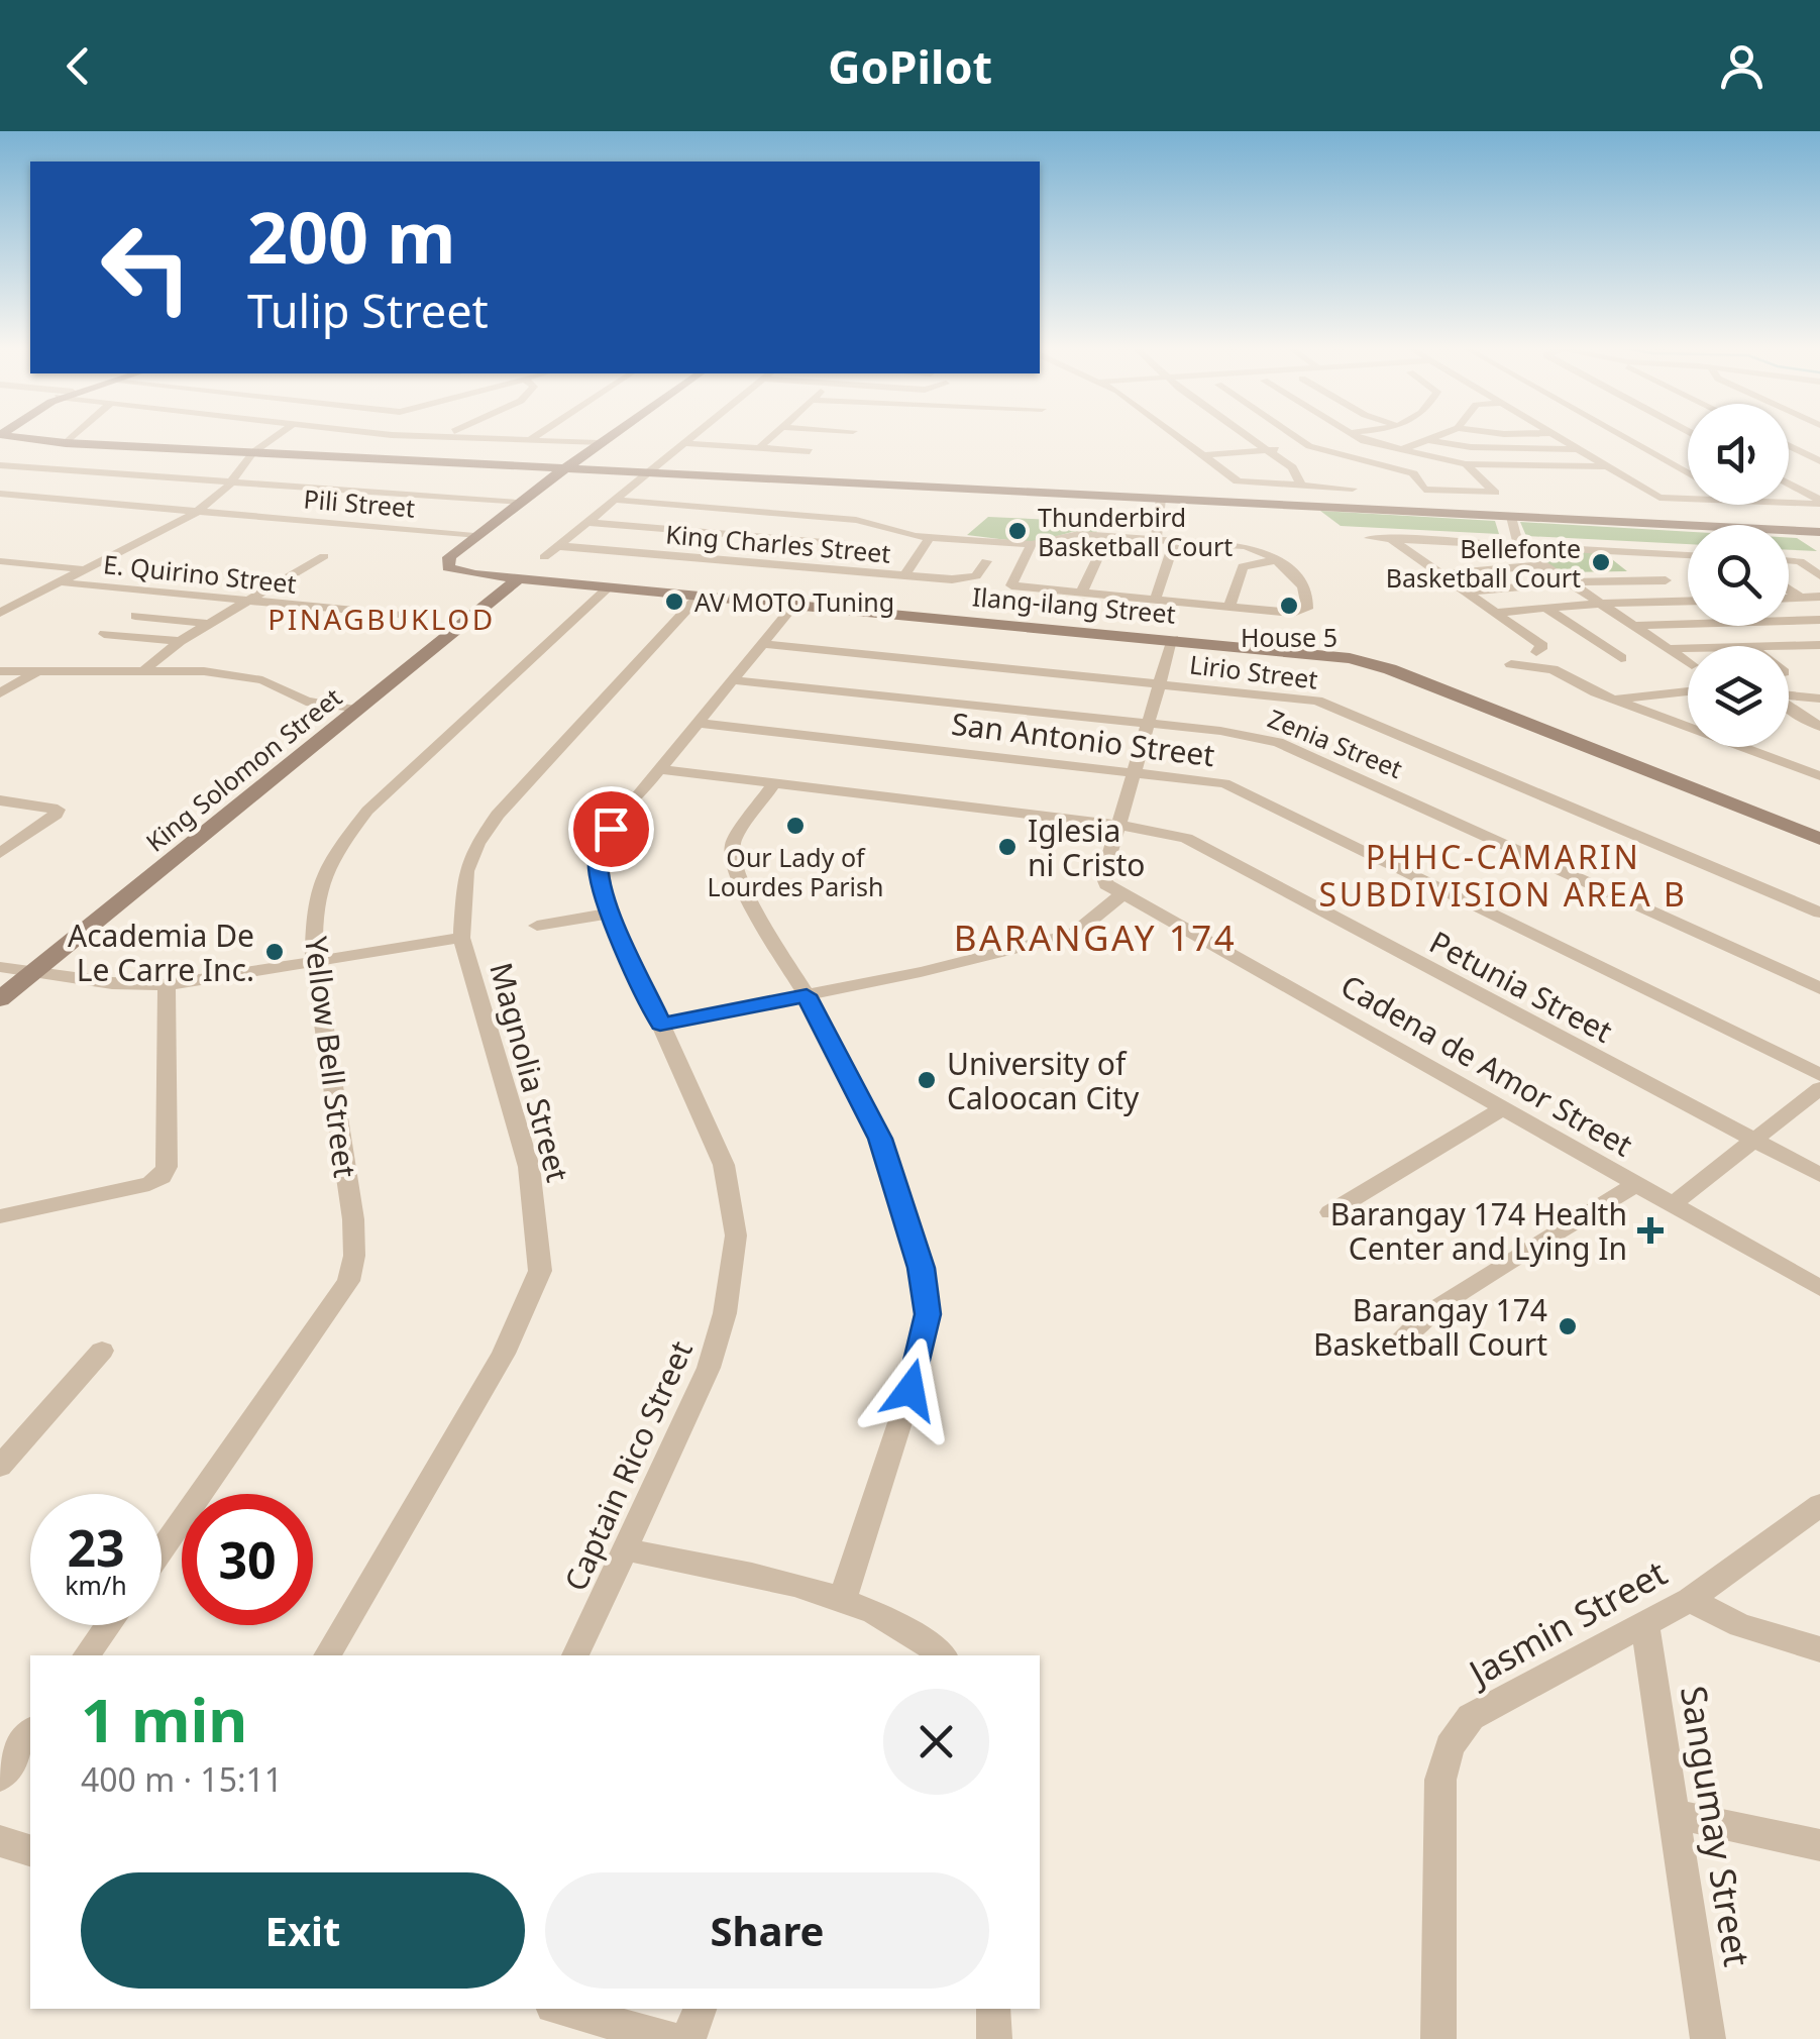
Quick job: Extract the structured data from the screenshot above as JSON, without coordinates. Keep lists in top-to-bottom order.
{
  "streets": {
    "main road": ["Ilang-ilang Street", "King Solomon Street"],
    "street": [
      "Pili Street",
      "King Charles Street",
      "E. Quirino Street",
      "Lirio Street",
      "San Antonio Street",
      "Zenia Street",
      "Petunia Street",
      "Yellow Bell Street",
      "Cadena de Amor Street",
      "Magnolia Street",
      "Captain Rico Street",
      "Jasmin Street",
      "Sangumay Street"
    ]
  },
  "crossings": [
    ["Pili Street", "Ilang-ilang Street"],
    ["Ilang-ilang Street", "King Solomon Street"],
    ["Ilang-ilang Street", "Yellow Bell Street"],
    ["Ilang-ilang Street", "Magnolia Street"],
    ["Ilang-ilang Street", "Captain Rico Street"],
    ["Lirio Street", "Captain Rico Street"],
    ["San Antonio Street", "Captain Rico Street"],
    ["Zenia Street", "Captain Rico Street"],
    ["Petunia Street", "Captain Rico Street"],
    ["Jasmin Street", "Sangumay Street"]
  ],
  "districts": ["PINAGBUKLOD", "PHHC-CAMARIN SUBDIVISION AREA B", "BARANGAY 174"],
  "places": {
    "other": [
      "Thunderbird Basketball Court",
      "Bellefonte Basketball Court",
      "AV MOTO Tuning",
      "House 5",
      "Our Lady of Lourdes Parish",
      "Iglesia ni Cristo",
      "Academia De Le Carre Inc.",
      "University of Caloocan City",
      "Barangay 174 Basketball Court"
    ],
    "health": ["Barangay 174 Health Center and Lying In"]
  },
  "page": {
    "header": "GoPilot",
    "turn": ["200 m", "Tulip Street"],
    "speed": "23 km/h",
    "limit": "30",
    "heading": ["1 min", "400 m · 15:11"],
    "buttons": ["Exit", "Share"]
  }
}
